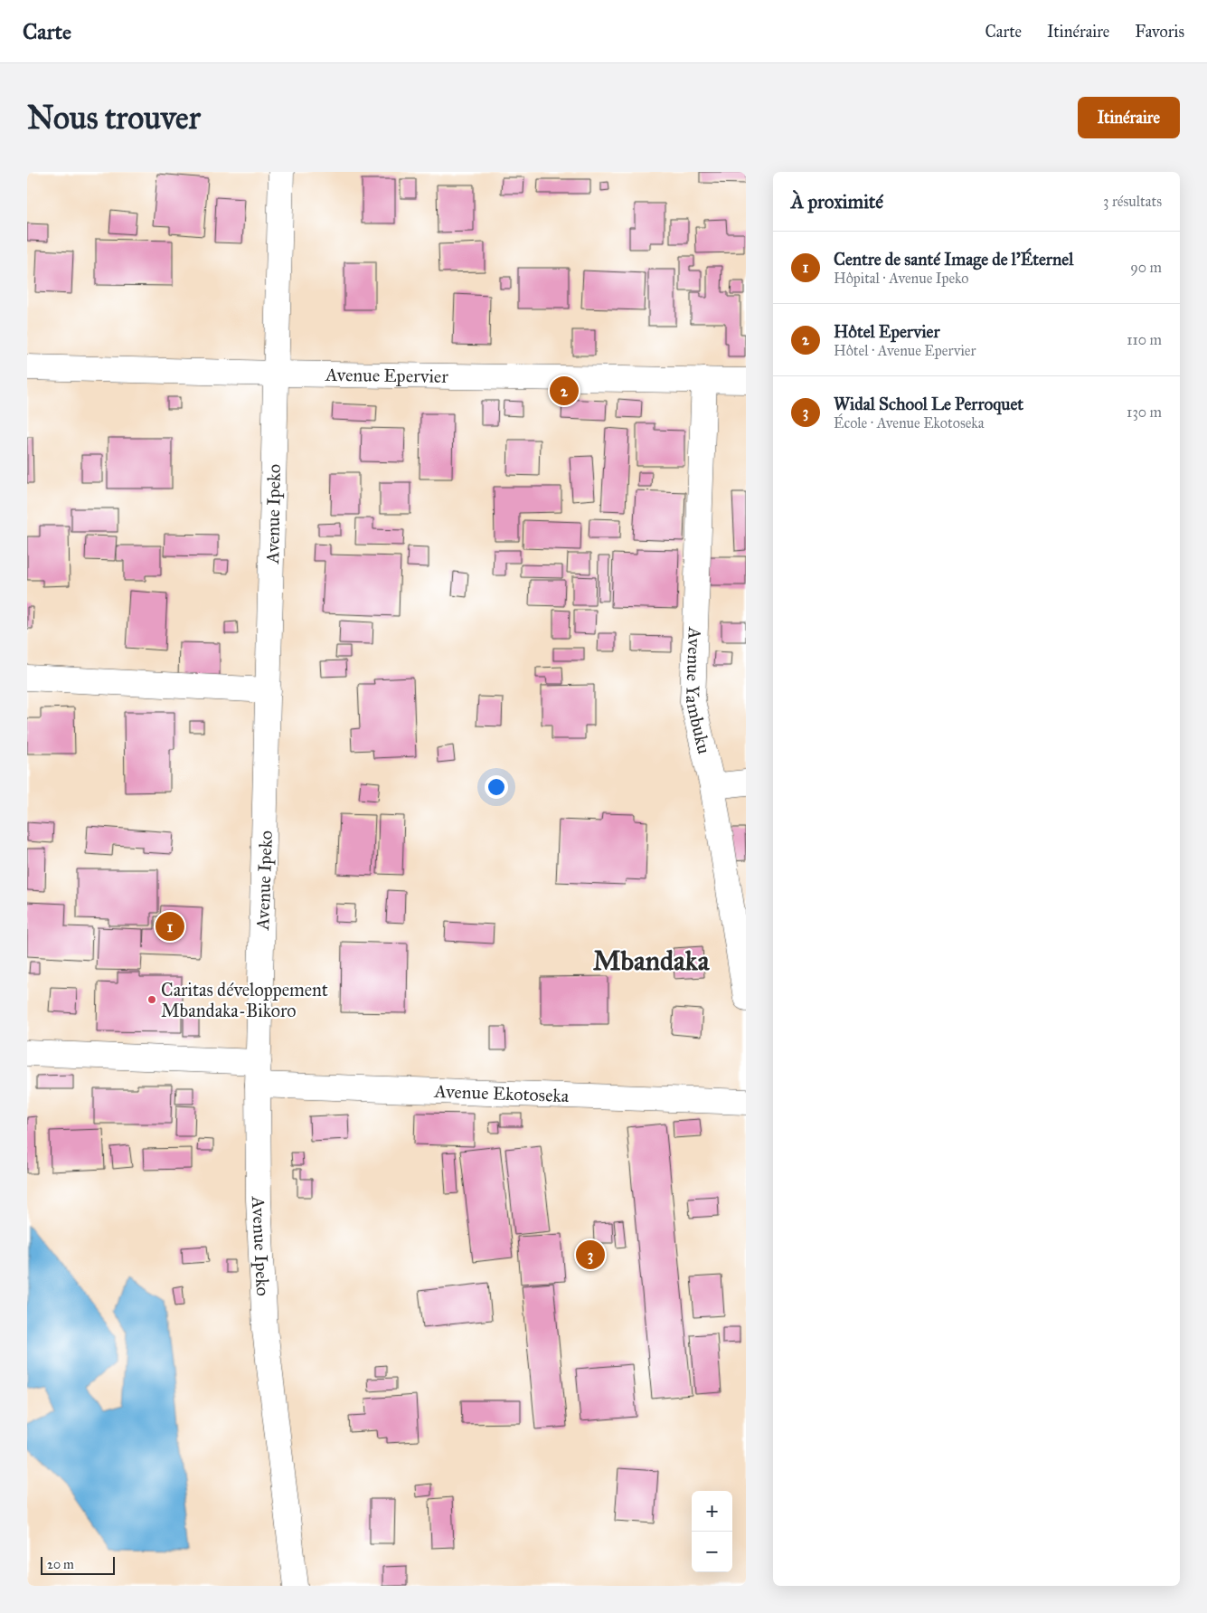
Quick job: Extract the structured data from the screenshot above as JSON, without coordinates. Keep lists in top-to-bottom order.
{
  "streets": {
    "street": [
      "Avenue Epervier",
      "Avenue Ipeko",
      "Avenue Yambuku",
      "Avenue Ekotoseka"
    ]
  },
  "crossings": [
    ["Avenue Epervier", "Avenue Ipeko"],
    ["Avenue Epervier", "Avenue Yambuku"],
    ["Avenue Ipeko", "Avenue Ekotoseka"]
  ],
  "districts": ["Mbandaka"],
  "places": ["Caritas développement Mbandaka-Bikoro"],
  "scale_bar": "20 m",
  "page": {
    "header": "Carte",
    "nav": ["Carte", "Itinéraire", "Favoris"],
    "buttons": "Itinéraire",
    "title": "Nous trouver",
    "heading": ["À proximité", "3 résultats"],
    "list": [
      {
        "mark": "1",
        "name": "Centre de santé Image de l'Éternel",
        "note": "Hôpital · Avenue Ipeko",
        "value": "90 m"
      },
      {
        "mark": "2",
        "name": "Hôtel Epervier",
        "note": "Hôtel · Avenue Epervier",
        "value": "110 m"
      },
      {
        "mark": "3",
        "name": "Widal School Le Perroquet",
        "note": "École · Avenue Ekotoseka",
        "value": "130 m"
      }
    ],
    "pins": ["2", "1", "3"],
    "map_buttons": ["+", "−"],
    "scale": "20 m"
  }
}
